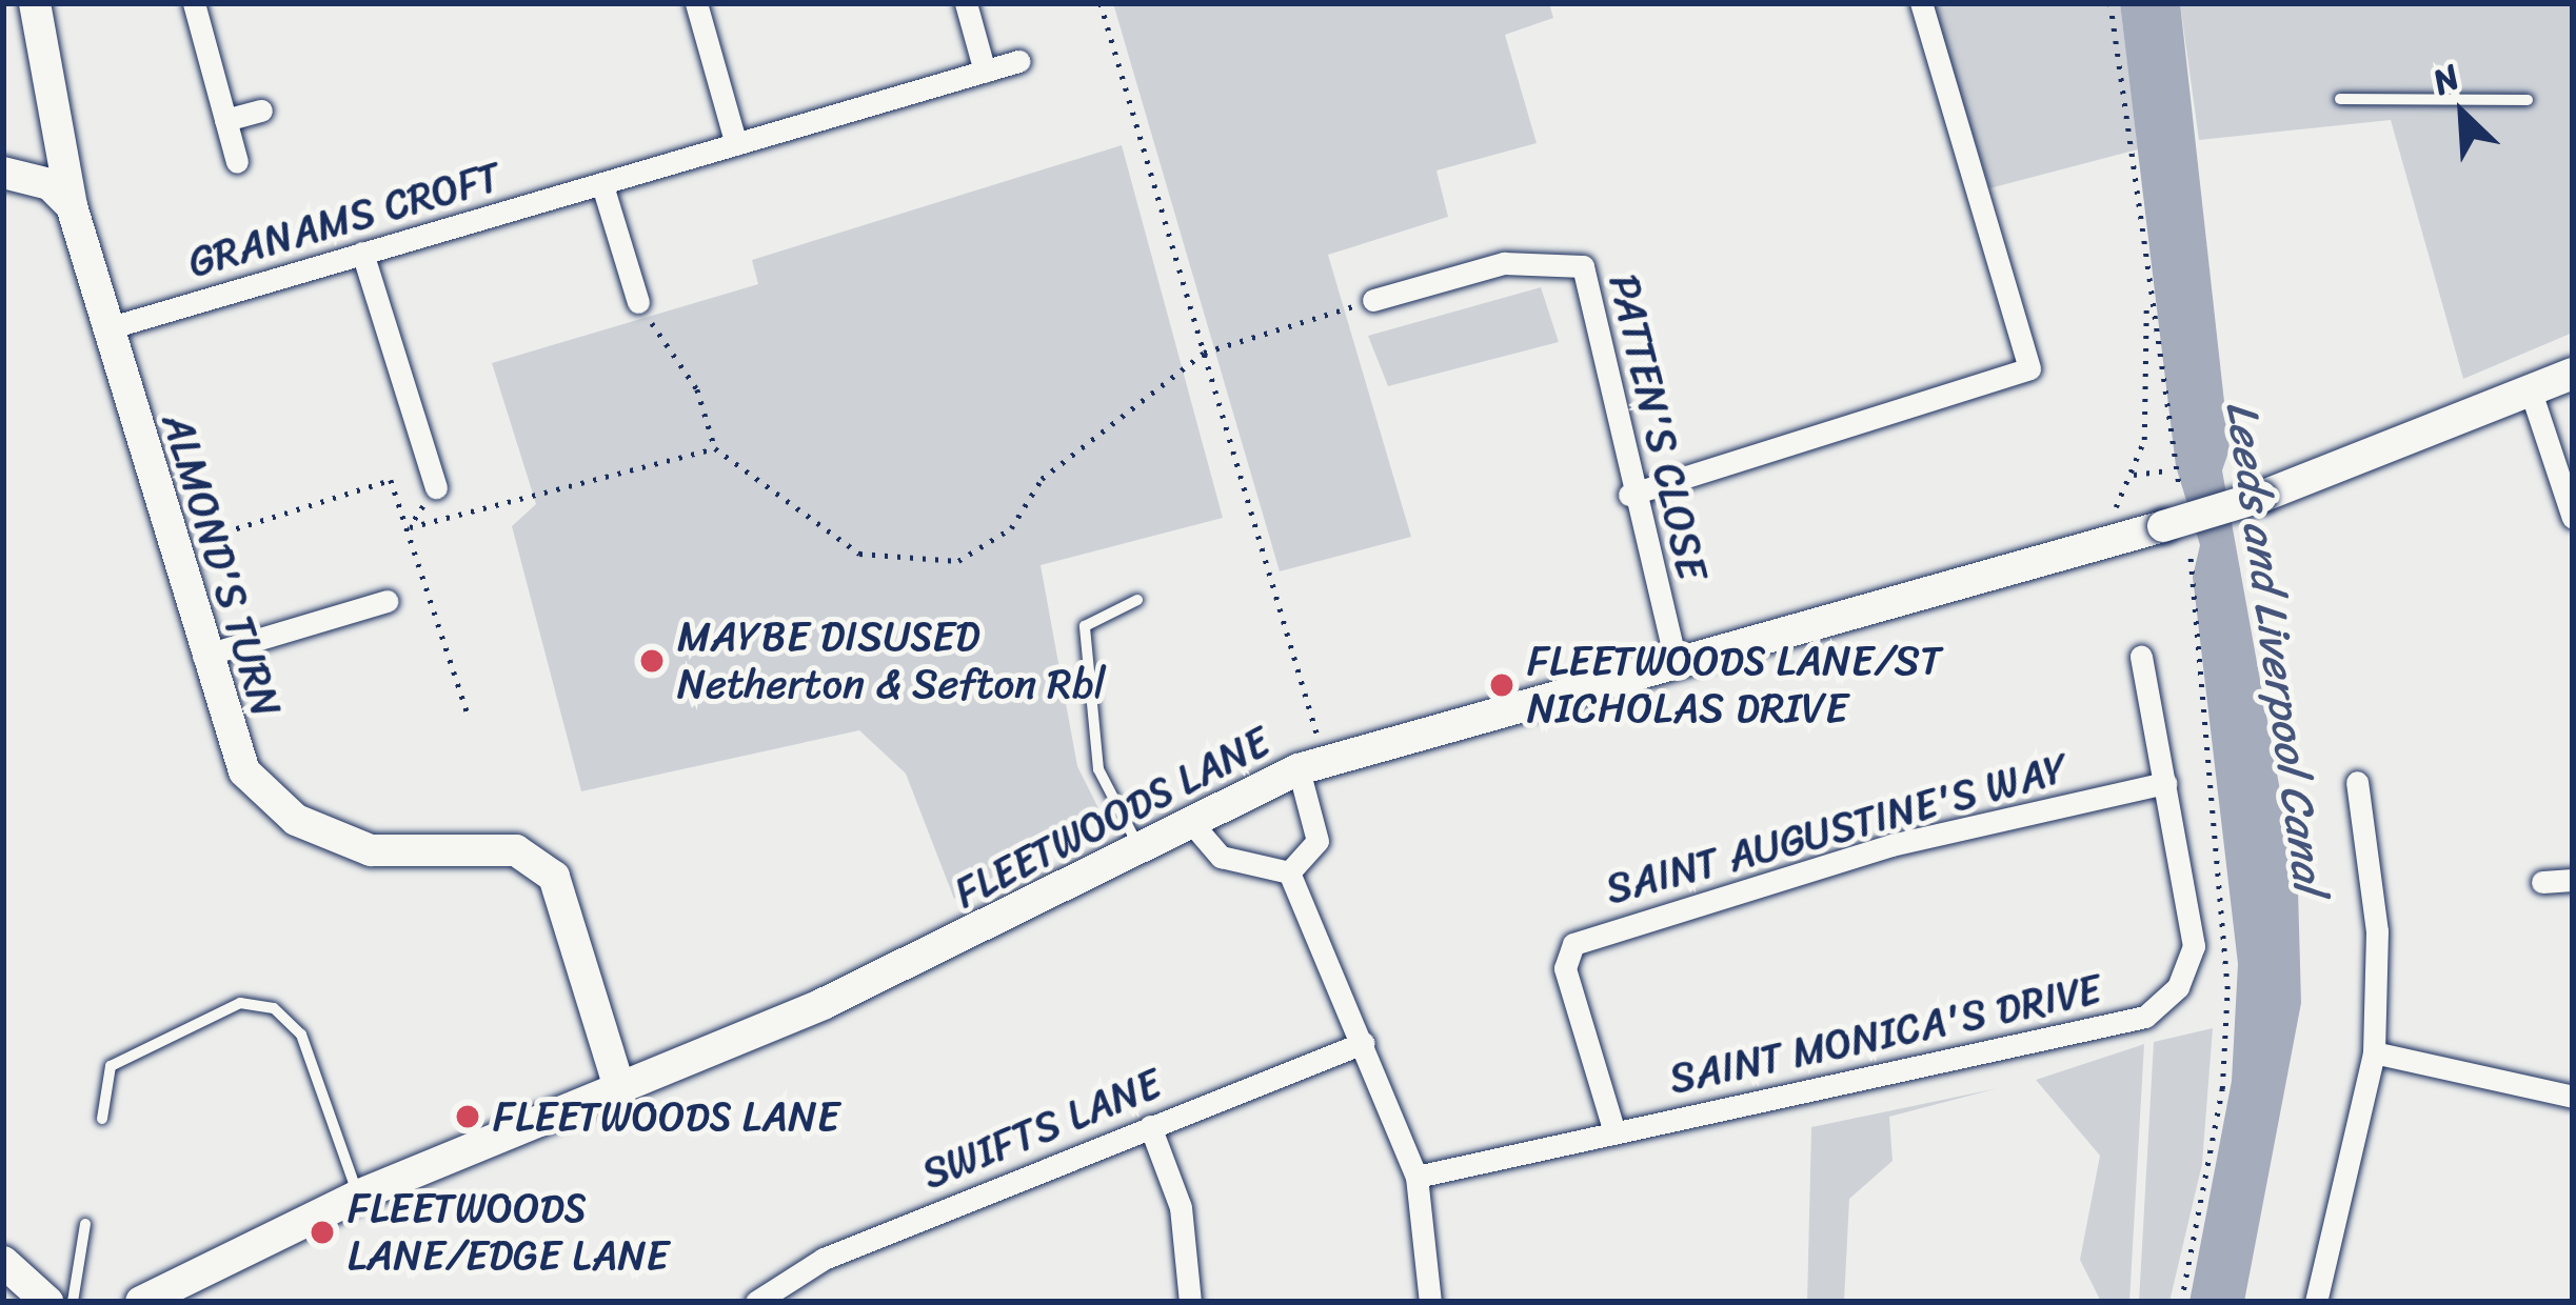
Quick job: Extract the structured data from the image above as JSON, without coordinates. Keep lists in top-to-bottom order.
{
  "streets": {
    "street": [
      "GRANAMS CROFT",
      "PATTEN'S CLOSE",
      "ALMOND'S TURN",
      "FLEETWOODS LANE",
      "SAINT AUGUSTINE'S WAY",
      "SAINT MONICA'S DRIVE",
      "SWIFTS LANE"
    ]
  },
  "crossings": [
    ["GRANAMS CROFT", "ALMOND'S TURN"],
    ["PATTEN'S CLOSE", "FLEETWOODS LANE"],
    ["ALMOND'S TURN", "FLEETWOODS LANE"],
    ["SAINT AUGUSTINE'S WAY", "SAINT MONICA'S DRIVE"]
  ],
  "water": ["Leeds and Liverpool Canal"],
  "places": [
    "MAYBE DISUSED Netherton & Sefton Rbl",
    "FLEETWOODS LANE/ST NICHOLAS DRIVE",
    "FLEETWOODS LANE",
    "FLEETWOODS LANE/EDGE LANE"
  ],
  "north": "top left"
}
